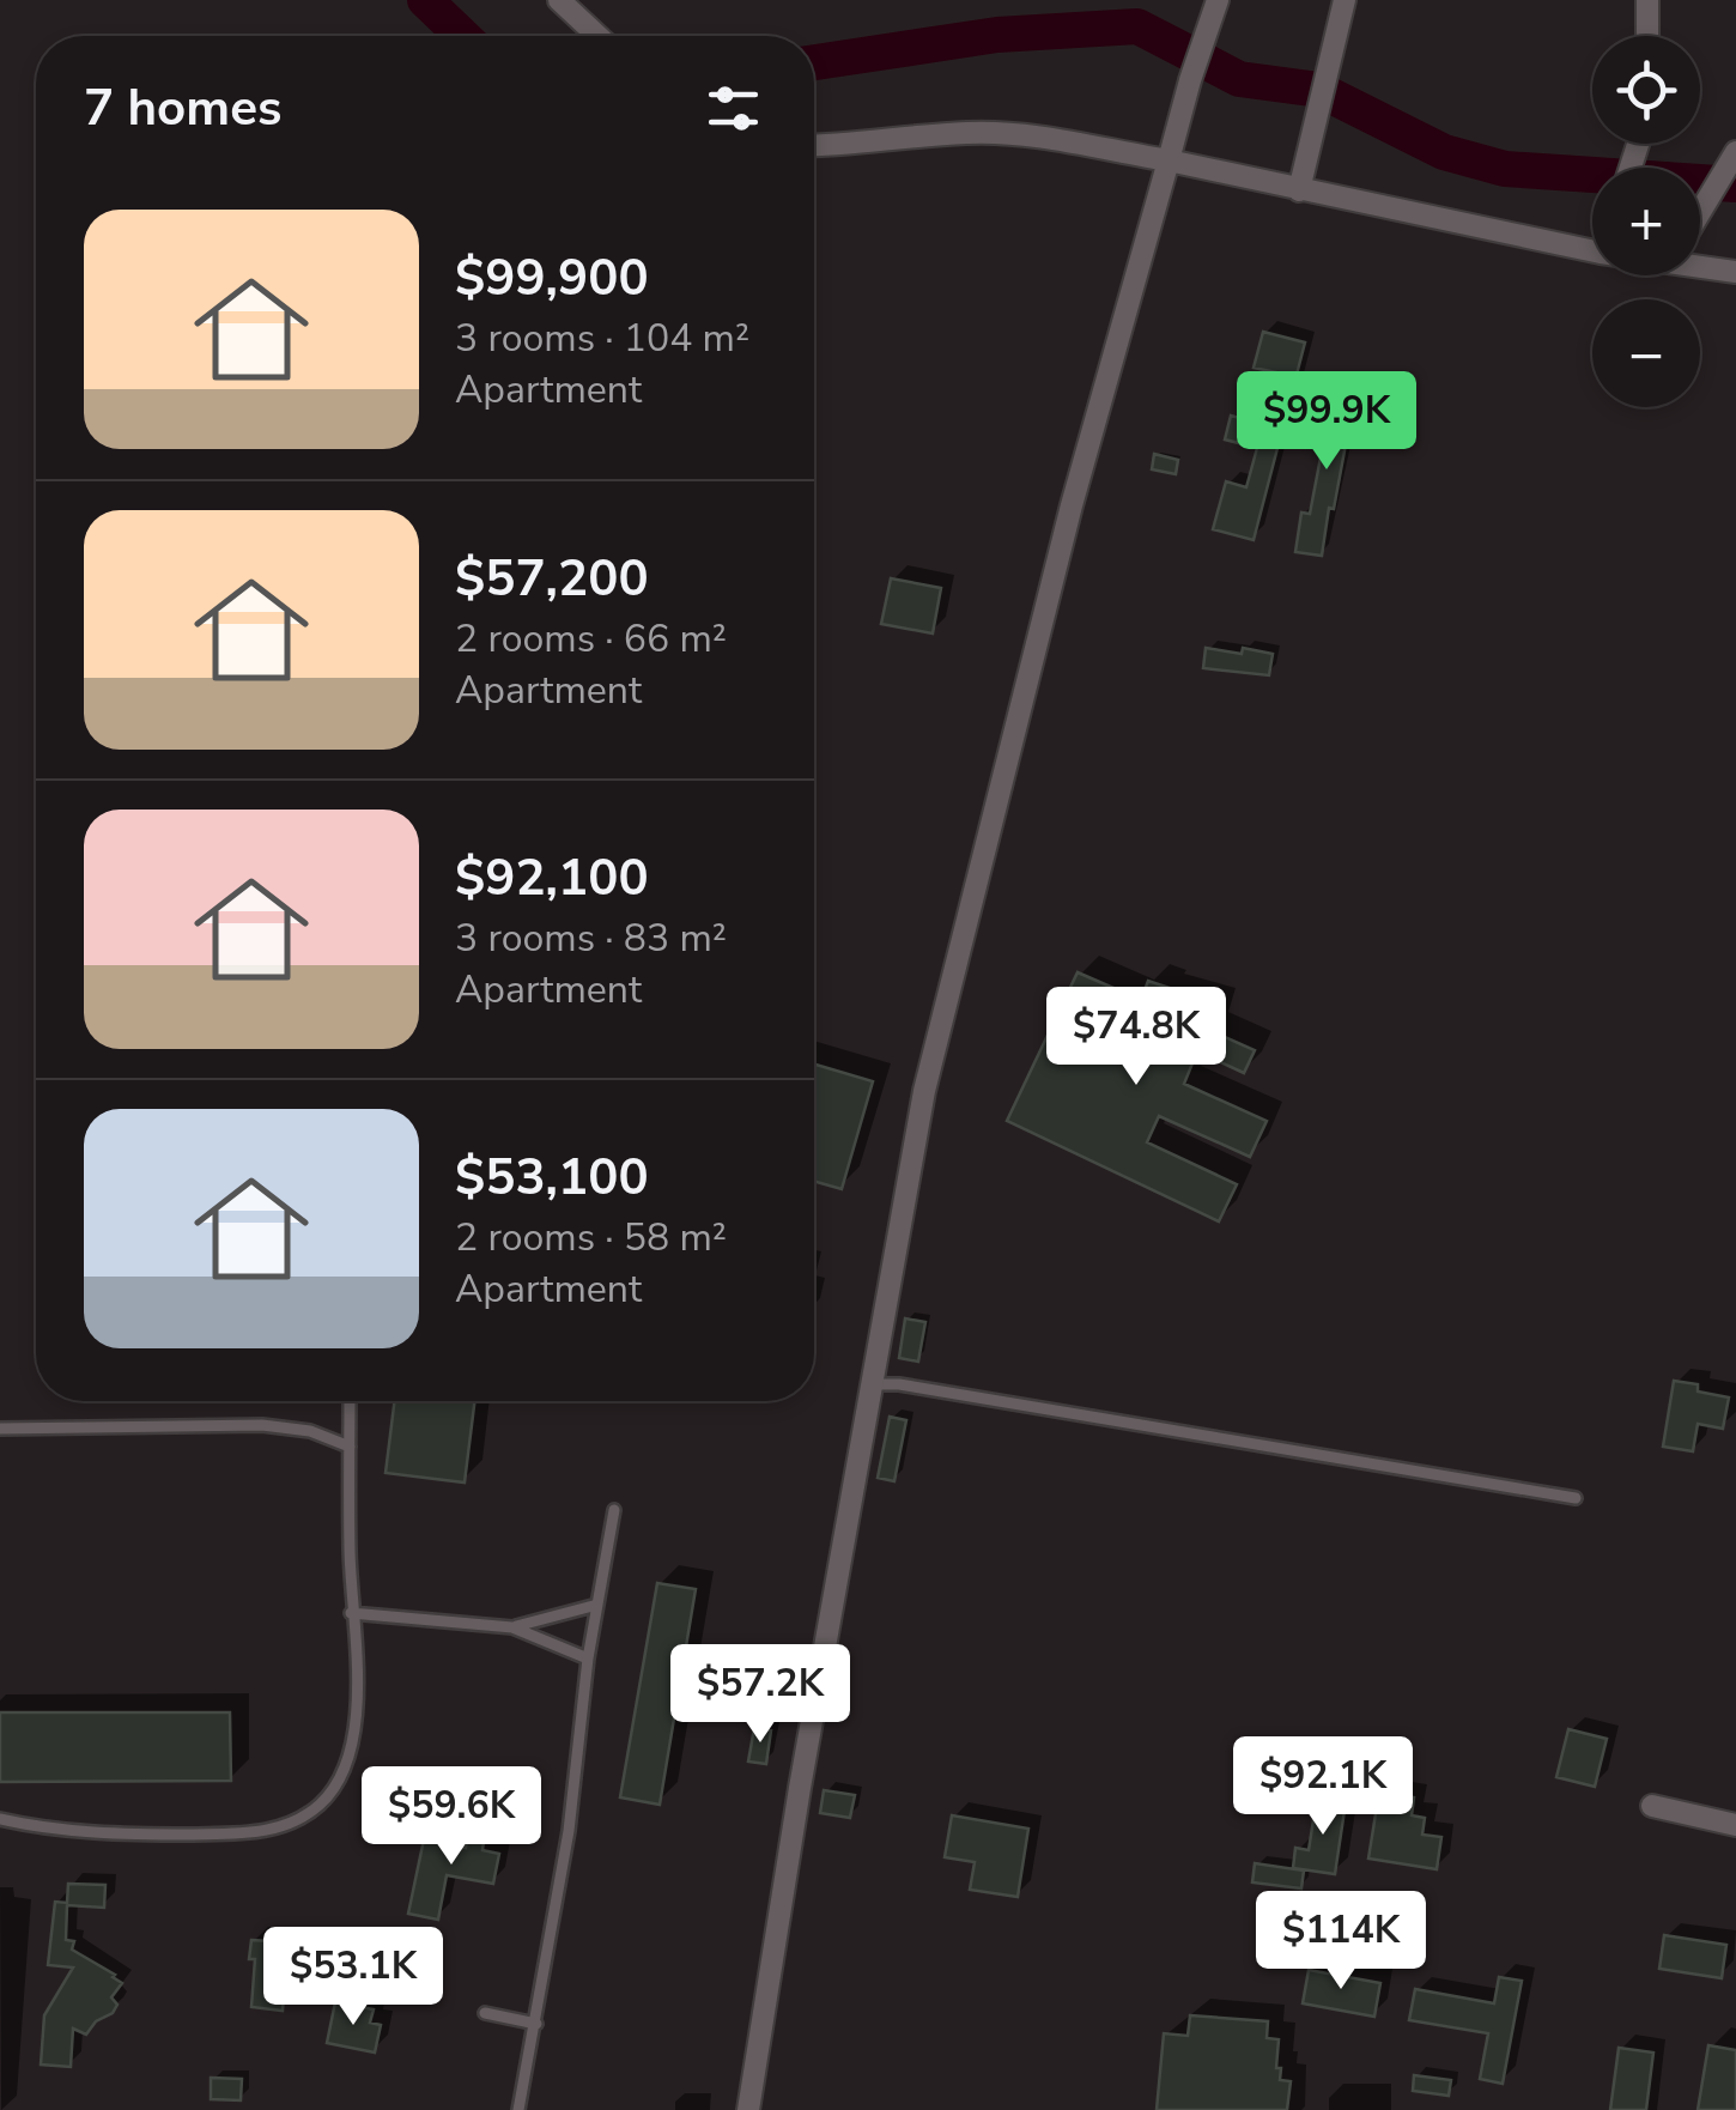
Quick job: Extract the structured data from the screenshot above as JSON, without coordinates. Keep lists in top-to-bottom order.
{
  "page": {
    "map_buttons": ["+", "−"],
    "heading": "7 homes",
    "list": [
      {
        "name": "$99,900",
        "note": "3 rooms · 104 m² · Apartment"
      },
      {
        "name": "$57,200",
        "note": "2 rooms · 66 m² · Apartment"
      },
      {
        "name": "$92,100",
        "note": "3 rooms · 83 m² · Apartment"
      },
      {
        "name": "$53,100",
        "note": "2 rooms · 58 m² · Apartment"
      }
    ],
    "price": [
      "$99.9K",
      "$74.8K",
      "$57.2K",
      "$92.1K",
      "$59.6K",
      "$114K",
      "$53.1K"
    ]
  }
}
